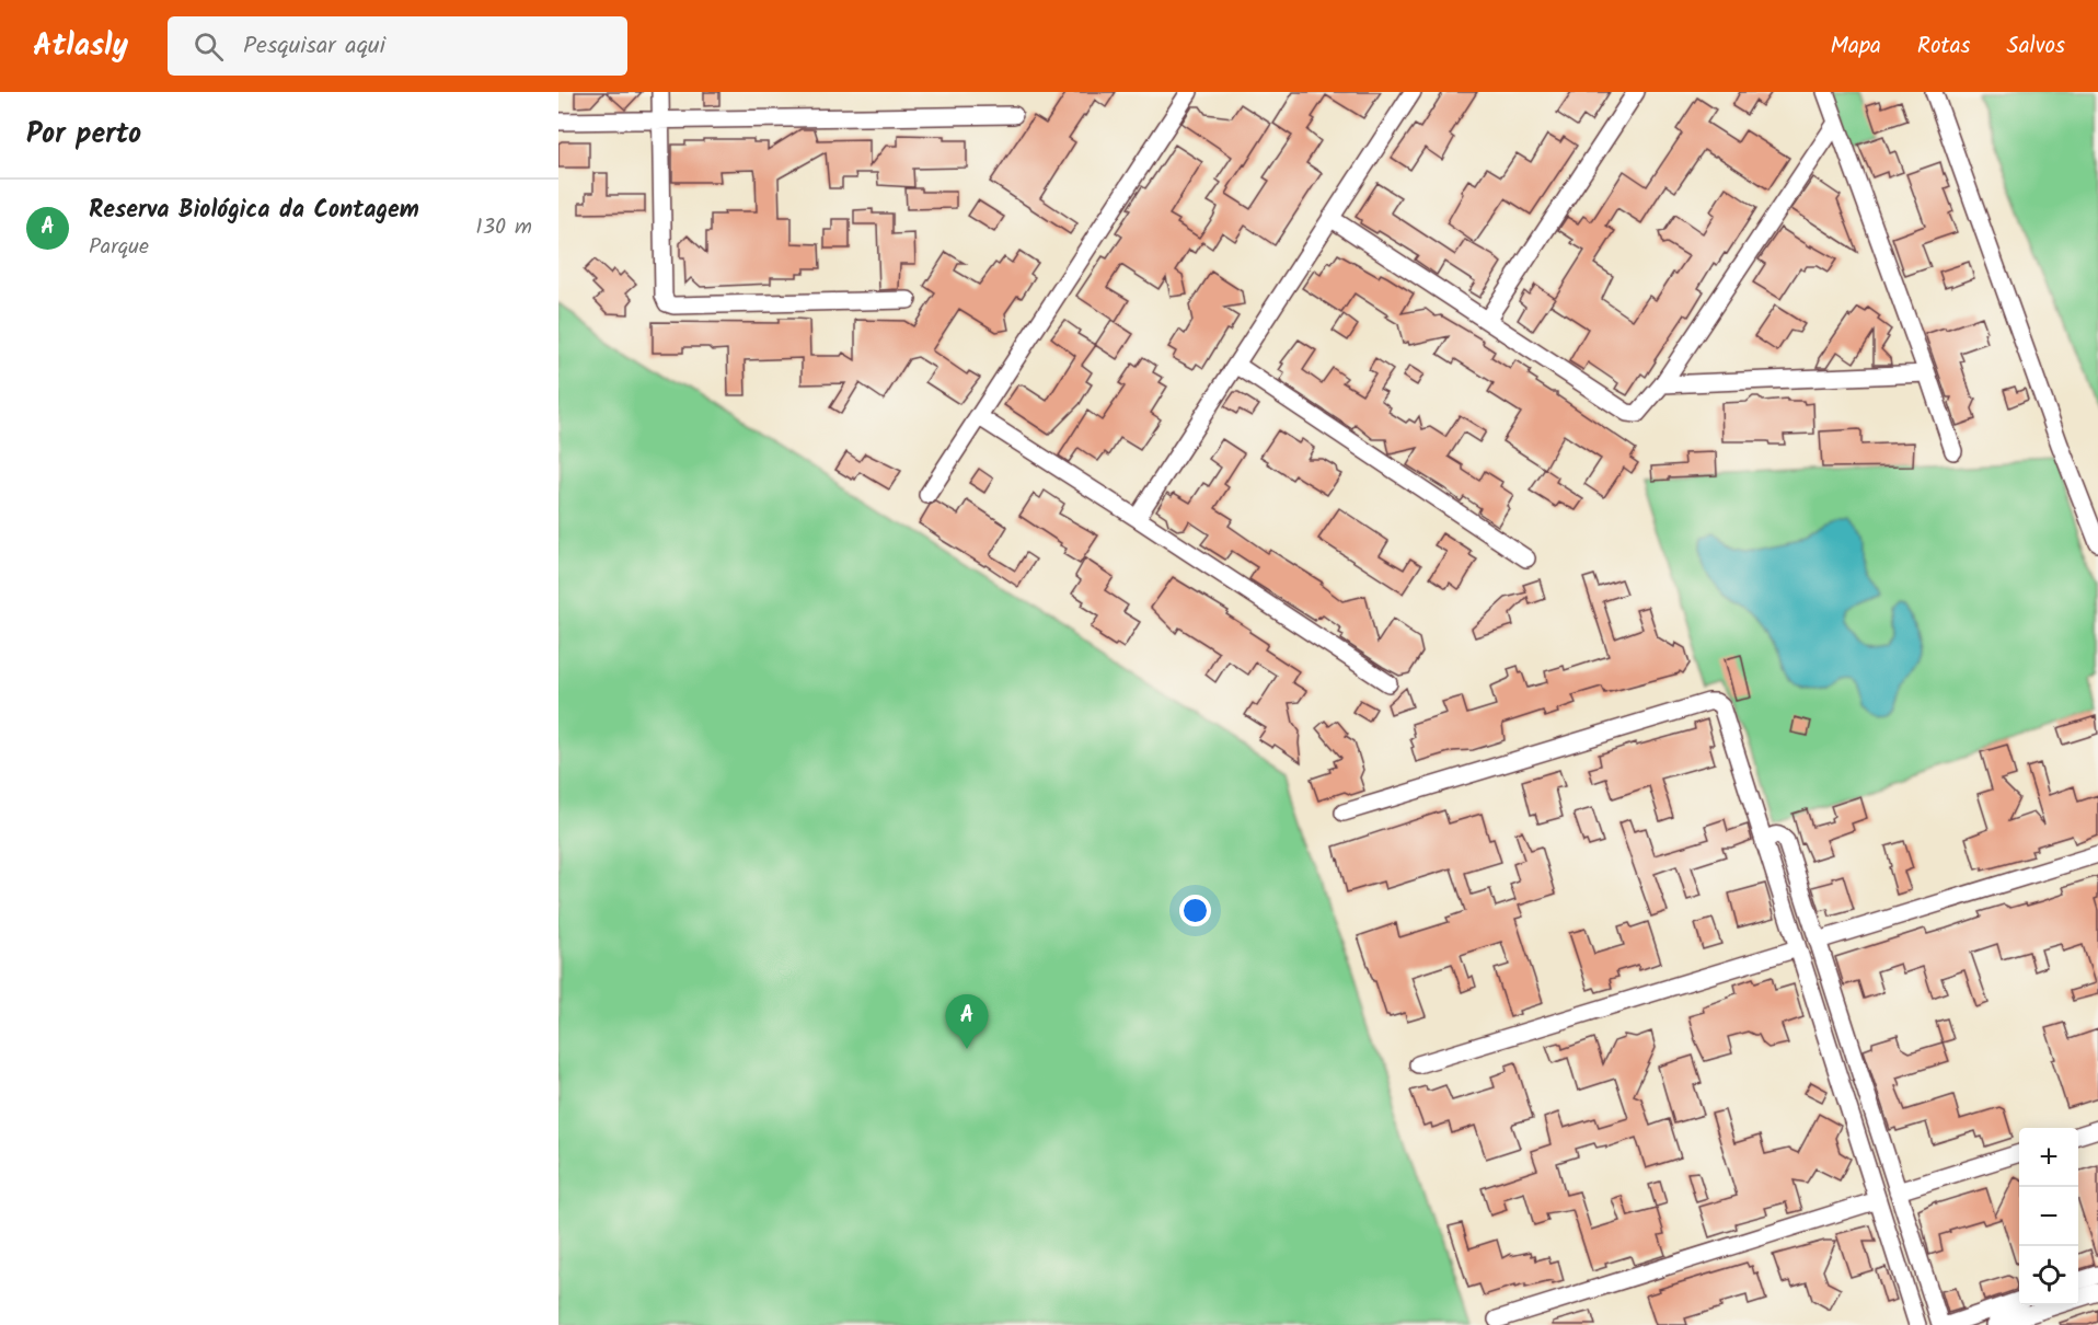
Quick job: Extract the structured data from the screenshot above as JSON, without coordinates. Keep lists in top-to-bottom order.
{
  "page": {
    "header": "Atlasly",
    "search": "Pesquisar aqui",
    "nav": ["Mapa", "Rotas", "Salvos"],
    "heading": "Por perto",
    "list": [
      {
        "mark": "A",
        "name": "Reserva Biológica da Contagem",
        "note": "Parque",
        "value": "130 m"
      }
    ],
    "pins": "A",
    "map_buttons": ["+", "−"]
  }
}
